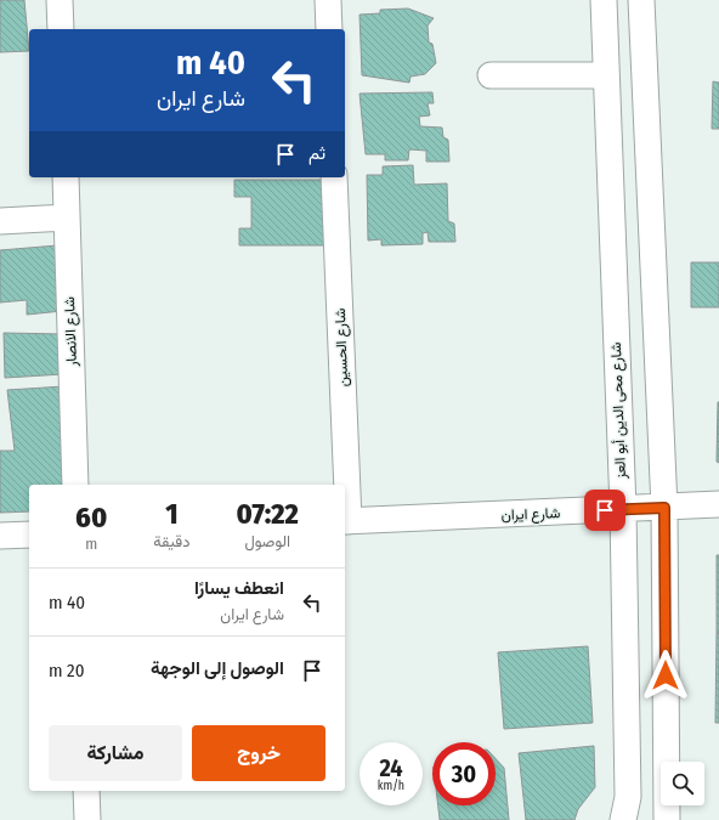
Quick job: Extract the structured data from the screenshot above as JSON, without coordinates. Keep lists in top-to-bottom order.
{
  "streets": {
    "street": [
      "شارع الانصار",
      "شارع الحسين",
      "شارع محى الدين أبو العز",
      "شارع ايران"
    ]
  },
  "crossings": [
    ["شارع محى الدين أبو العز", "شارع ايران"]
  ],
  "page": {
    "turn": ["40 m", "شارع ايران"],
    "then": "ثم",
    "eta": [
      "07:22",
      "الوصول",
      "1",
      "دقيقة",
      "60",
      "m"
    ],
    "list": [
      {
        "name": "انعطف يسارًا",
        "note": "شارع ايران",
        "value": "40 m"
      },
      {
        "name": "الوصول إلى الوجهة",
        "value": "20 m"
      }
    ],
    "buttons": ["خروج", "مشاركة"],
    "speed": "24 km/h",
    "limit": "30"
  }
}
